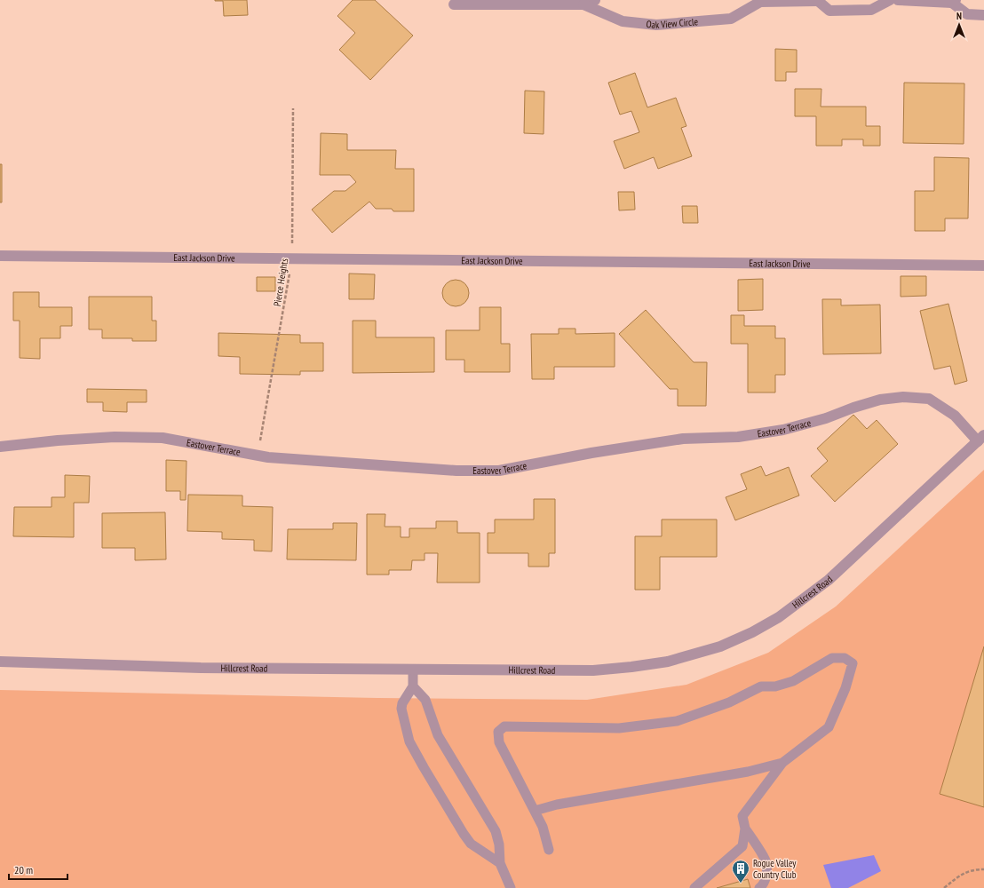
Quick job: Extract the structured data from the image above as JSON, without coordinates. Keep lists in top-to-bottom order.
{
  "streets": {
    "street": [
      "Oak View Circle",
      "East Jackson Drive",
      "Eastover Terrace",
      "Hillcrest Road"
    ],
    "path": ["Pierce Heights"]
  },
  "crossings": [
    ["East Jackson Drive", "Pierce Heights"],
    ["Pierce Heights", "Eastover Terrace"],
    ["Eastover Terrace", "Hillcrest Road"]
  ],
  "places": {
    "building": ["Rogue Valley Country Club"]
  },
  "scale_bar": "20 m",
  "north": "top"
}
